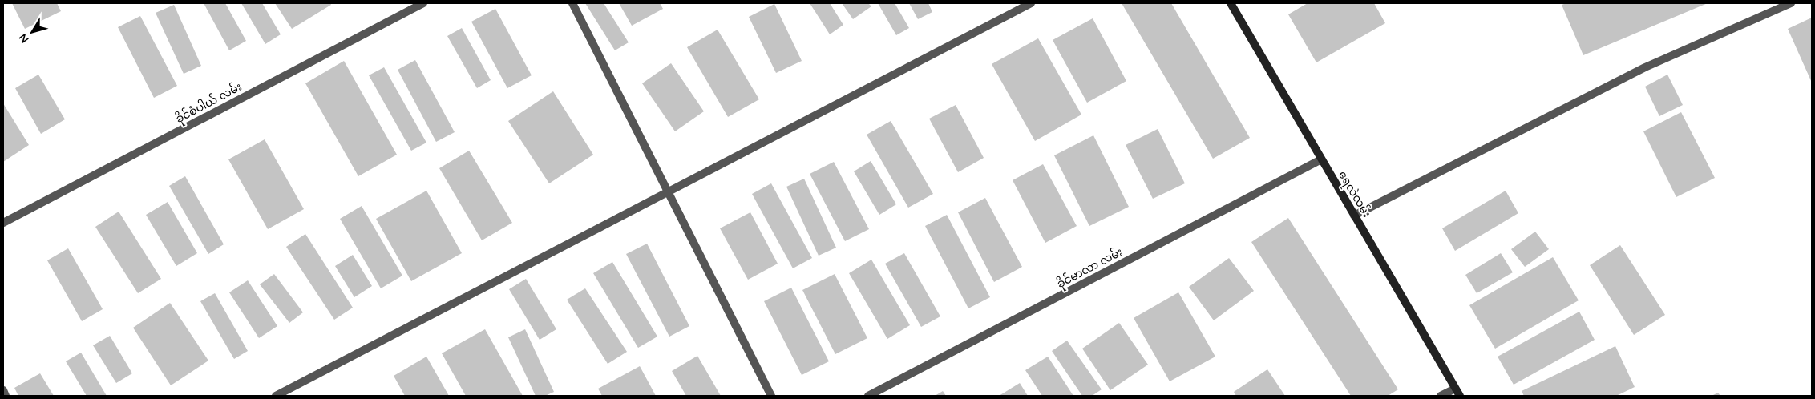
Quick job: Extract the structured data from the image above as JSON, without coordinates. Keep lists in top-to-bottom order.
{
  "streets": {
    "main road": ["ရေလဲလမ်း"],
    "street": ["ခိုင်စံပါယ် လမ်း", "ခိုင်မာလာ လမ်း"]
  },
  "crossings": [
    ["ရေလဲလမ်း", "ခိုင်မာလာ လမ်း"]
  ],
  "north": "bottom left"
}
